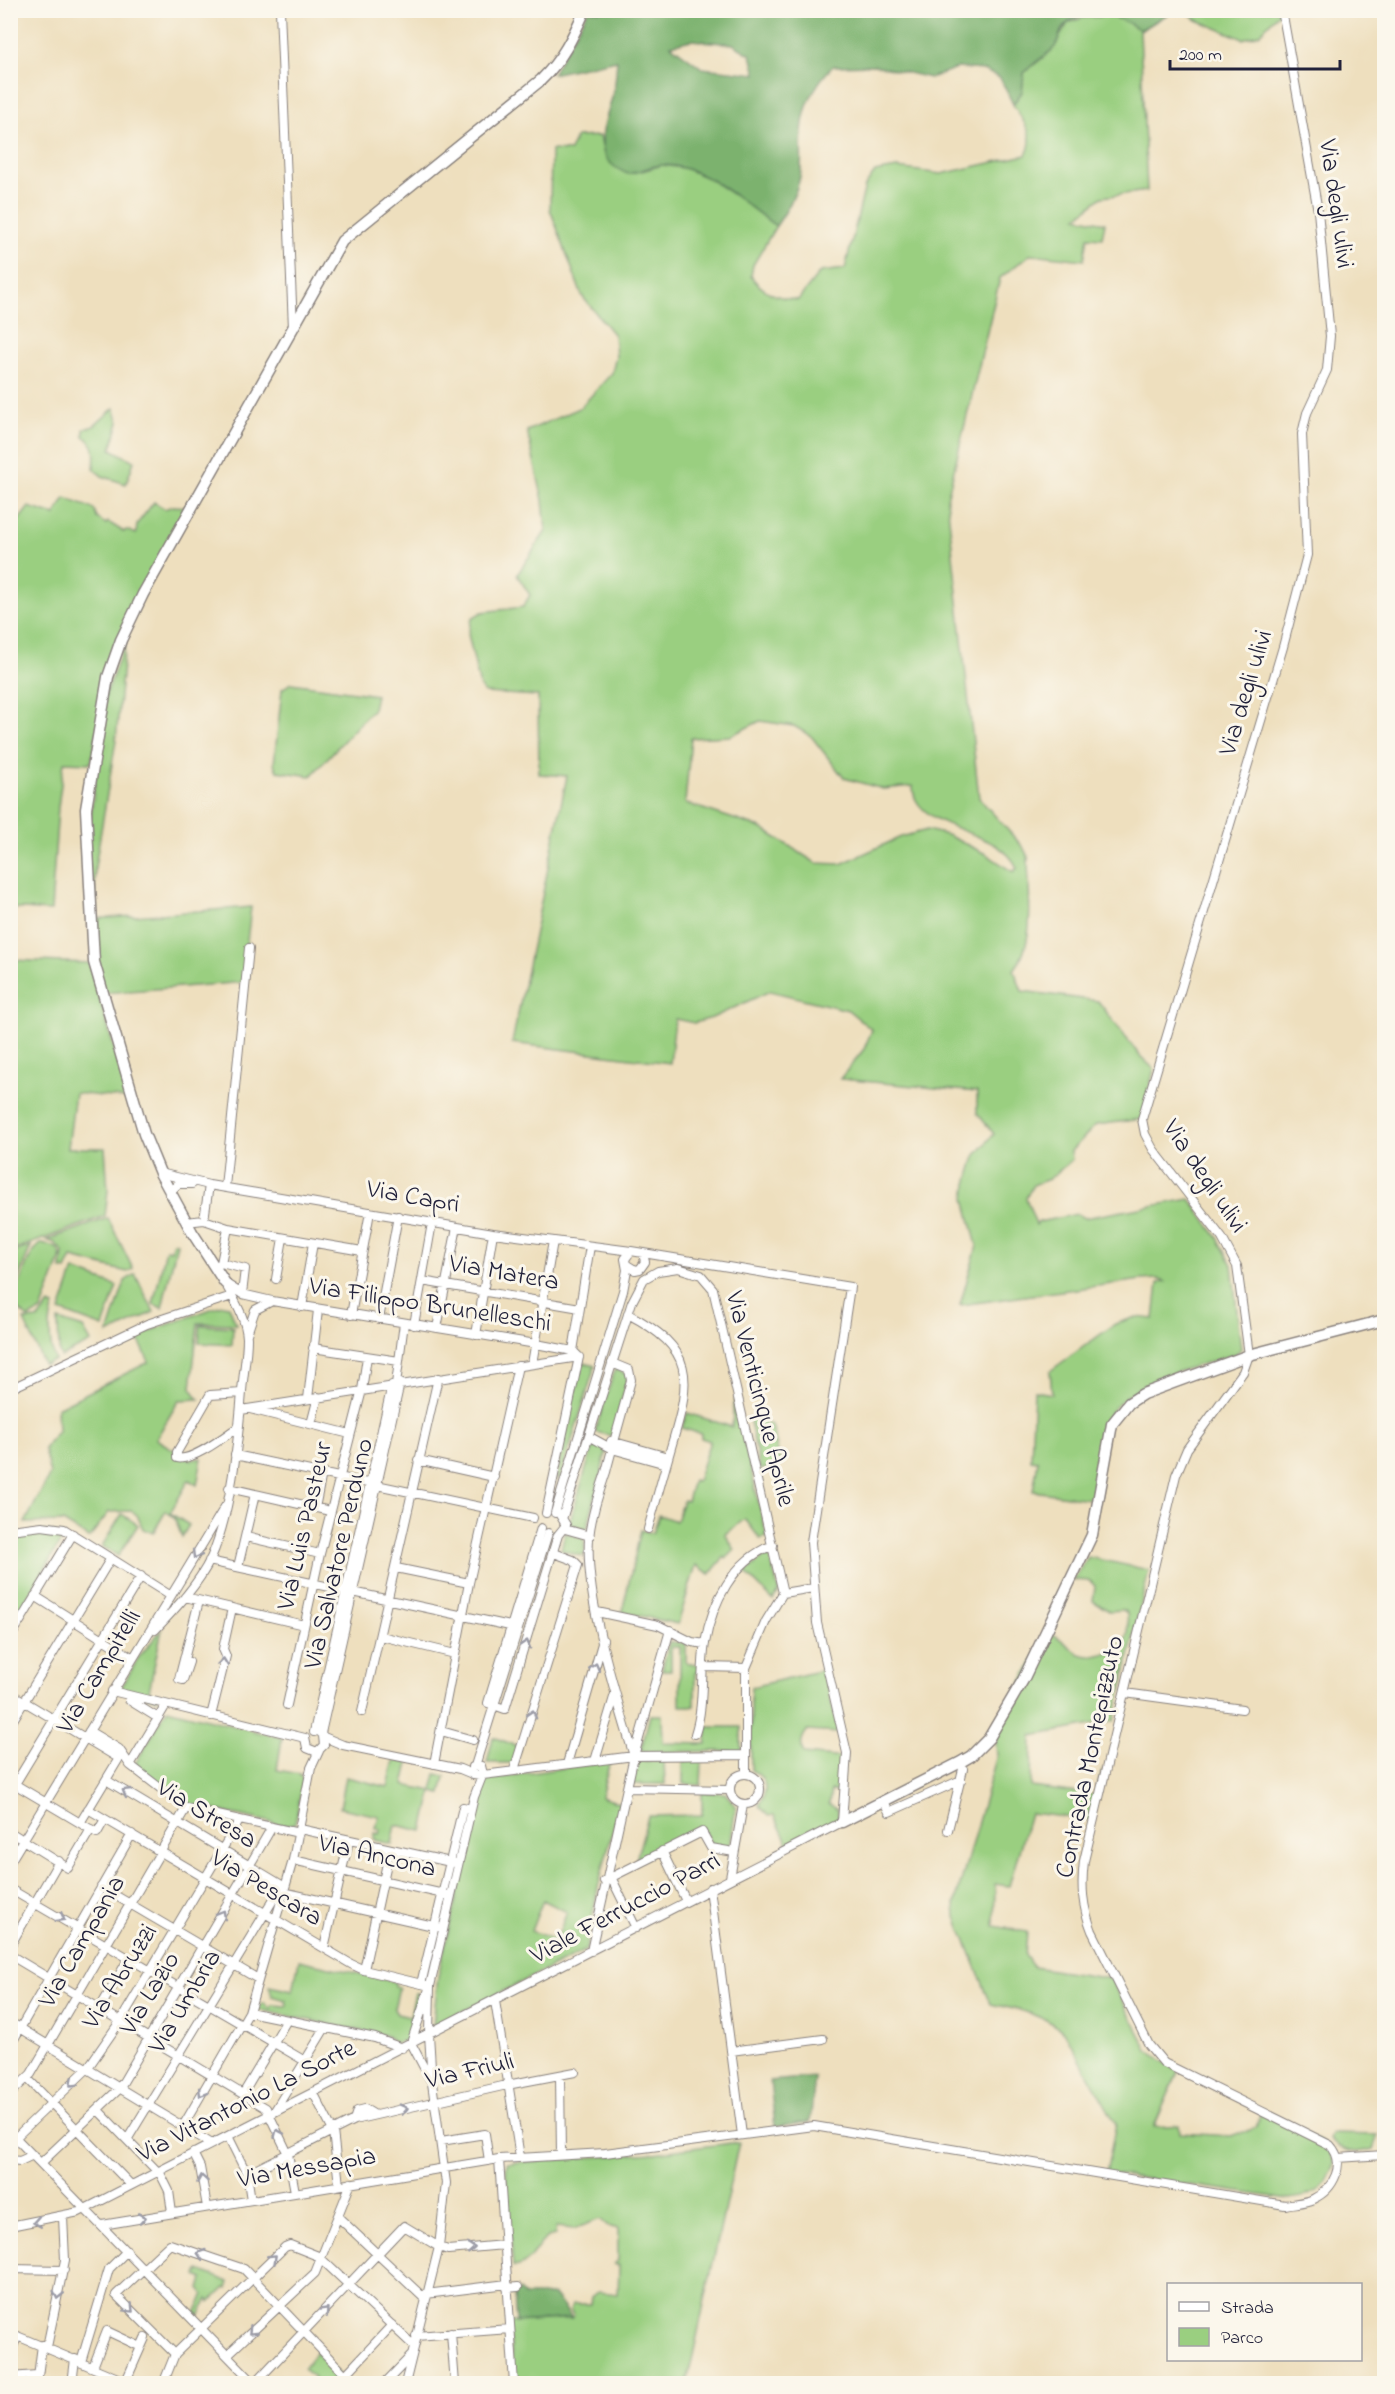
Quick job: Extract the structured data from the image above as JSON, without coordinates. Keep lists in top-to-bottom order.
{
  "streets": {
    "street": [
      "Via degli ulivi",
      "Via Capri",
      "Via Matera",
      "Via Filippo Brunelleschi",
      "Via Venticinque Aprile",
      "Via Luis Pasteur",
      "Via Salvatore Perduno",
      "Via Campitelli",
      "Contrada Montepizzuto",
      "Via Stresa",
      "Via Ancona",
      "Via Pescara",
      "Viale Ferruccio Parri",
      "Via Campania",
      "Via Abruzzi",
      "Via Lazio",
      "Via Umbria",
      "Via Friuli",
      "Via Vitantonio La Sorte",
      "Via Messapia"
    ]
  },
  "crossings": [
    ["Via degli ulivi", "Contrada Montepizzuto"],
    ["Via Filippo Brunelleschi", "Via Salvatore Perduno"],
    ["Contrada Montepizzuto", "Via Messapia"],
    ["Via Stresa", "Via Campania"],
    ["Via Stresa", "Via Abruzzi"],
    ["Via Stresa", "Via Lazio"],
    ["Via Stresa", "Via Umbria"],
    ["Via Pescara", "Via Campania"],
    ["Via Pescara", "Via Abruzzi"],
    ["Via Pescara", "Via Lazio"],
    ["Via Pescara", "Via Umbria"],
    ["Viale Ferruccio Parri", "Via Vitantonio La Sorte"]
  ],
  "legend": ["Strada", "Parco"],
  "scale_bar": "200 m"
}
